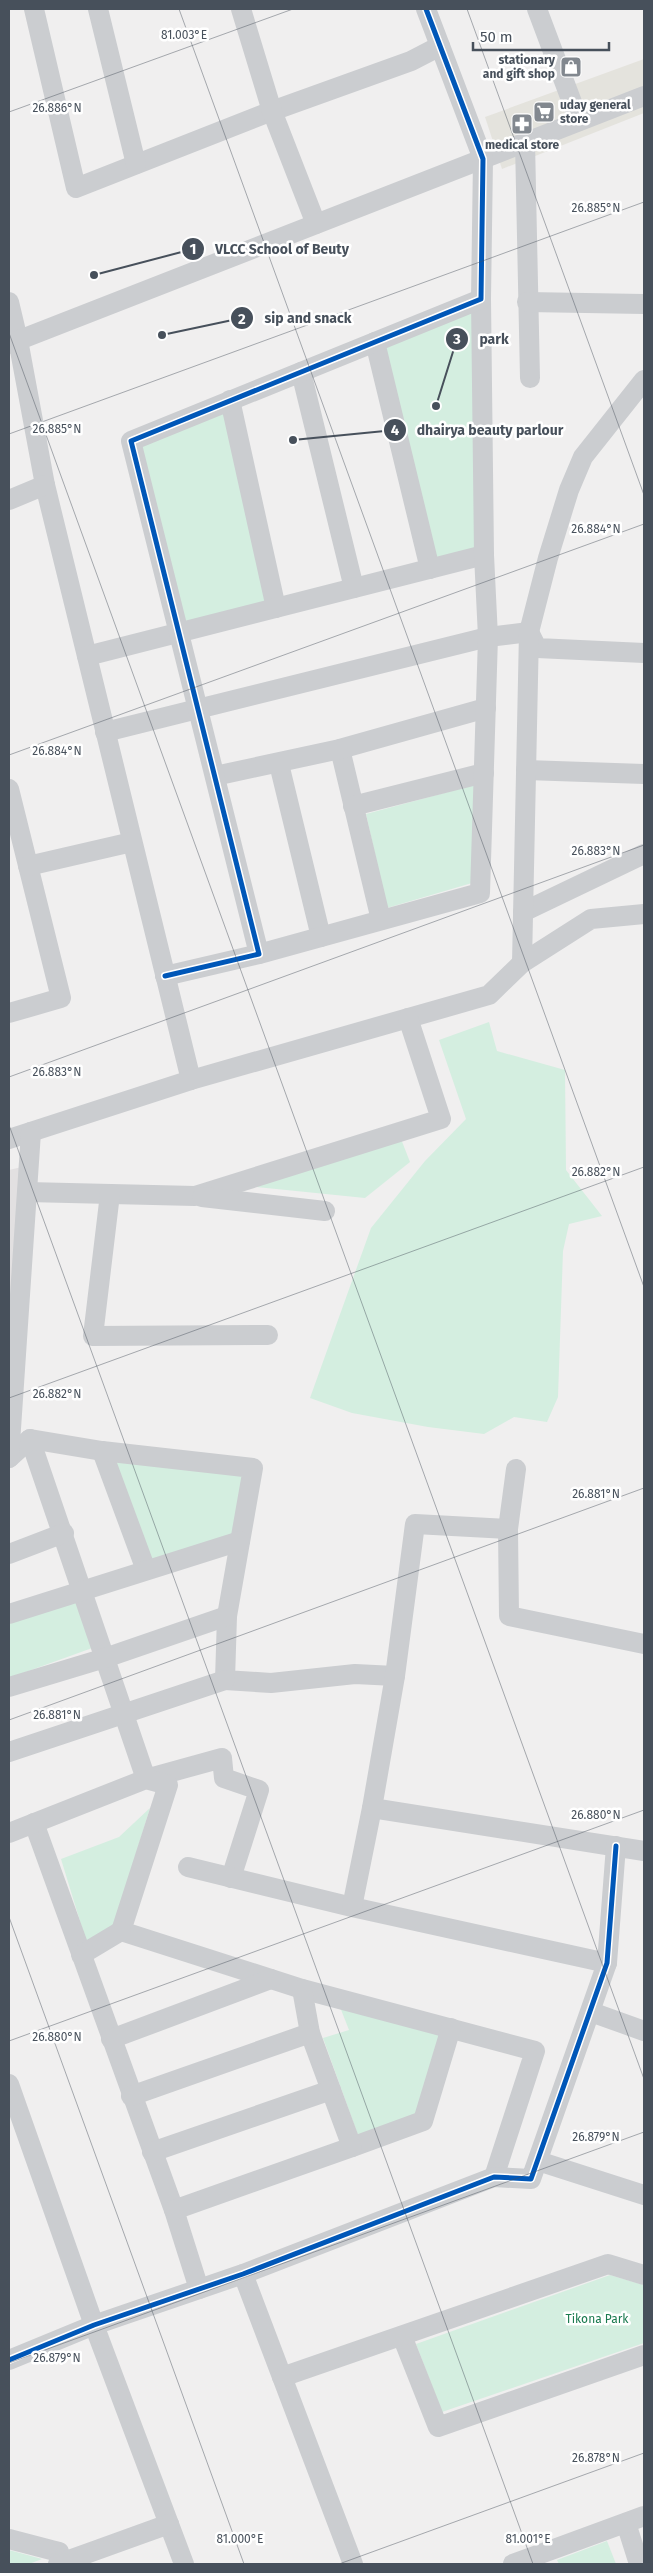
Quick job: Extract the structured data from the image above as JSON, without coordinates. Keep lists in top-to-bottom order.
{
  "parks": ["Tikona Park"],
  "places": {
    "shop": ["stationary and gift shop"],
    "supermarket": ["uday general store"],
    "pharmacy": ["medical store"],
    "other": [
      "VLCC School of Beuty",
      "sip and snack",
      "park",
      "dhairya beauty parlour"
    ]
  },
  "scale_bar": "50 m",
  "coordinates": [
    "81.003°E",
    "26.886°N",
    "26.885°N",
    "26.884°N",
    "26.883°N",
    "26.882°N",
    "26.881°N",
    "26.880°N",
    "26.879°N",
    "26.878°N",
    "81.000°E",
    "81.001°E"
  ]
}
